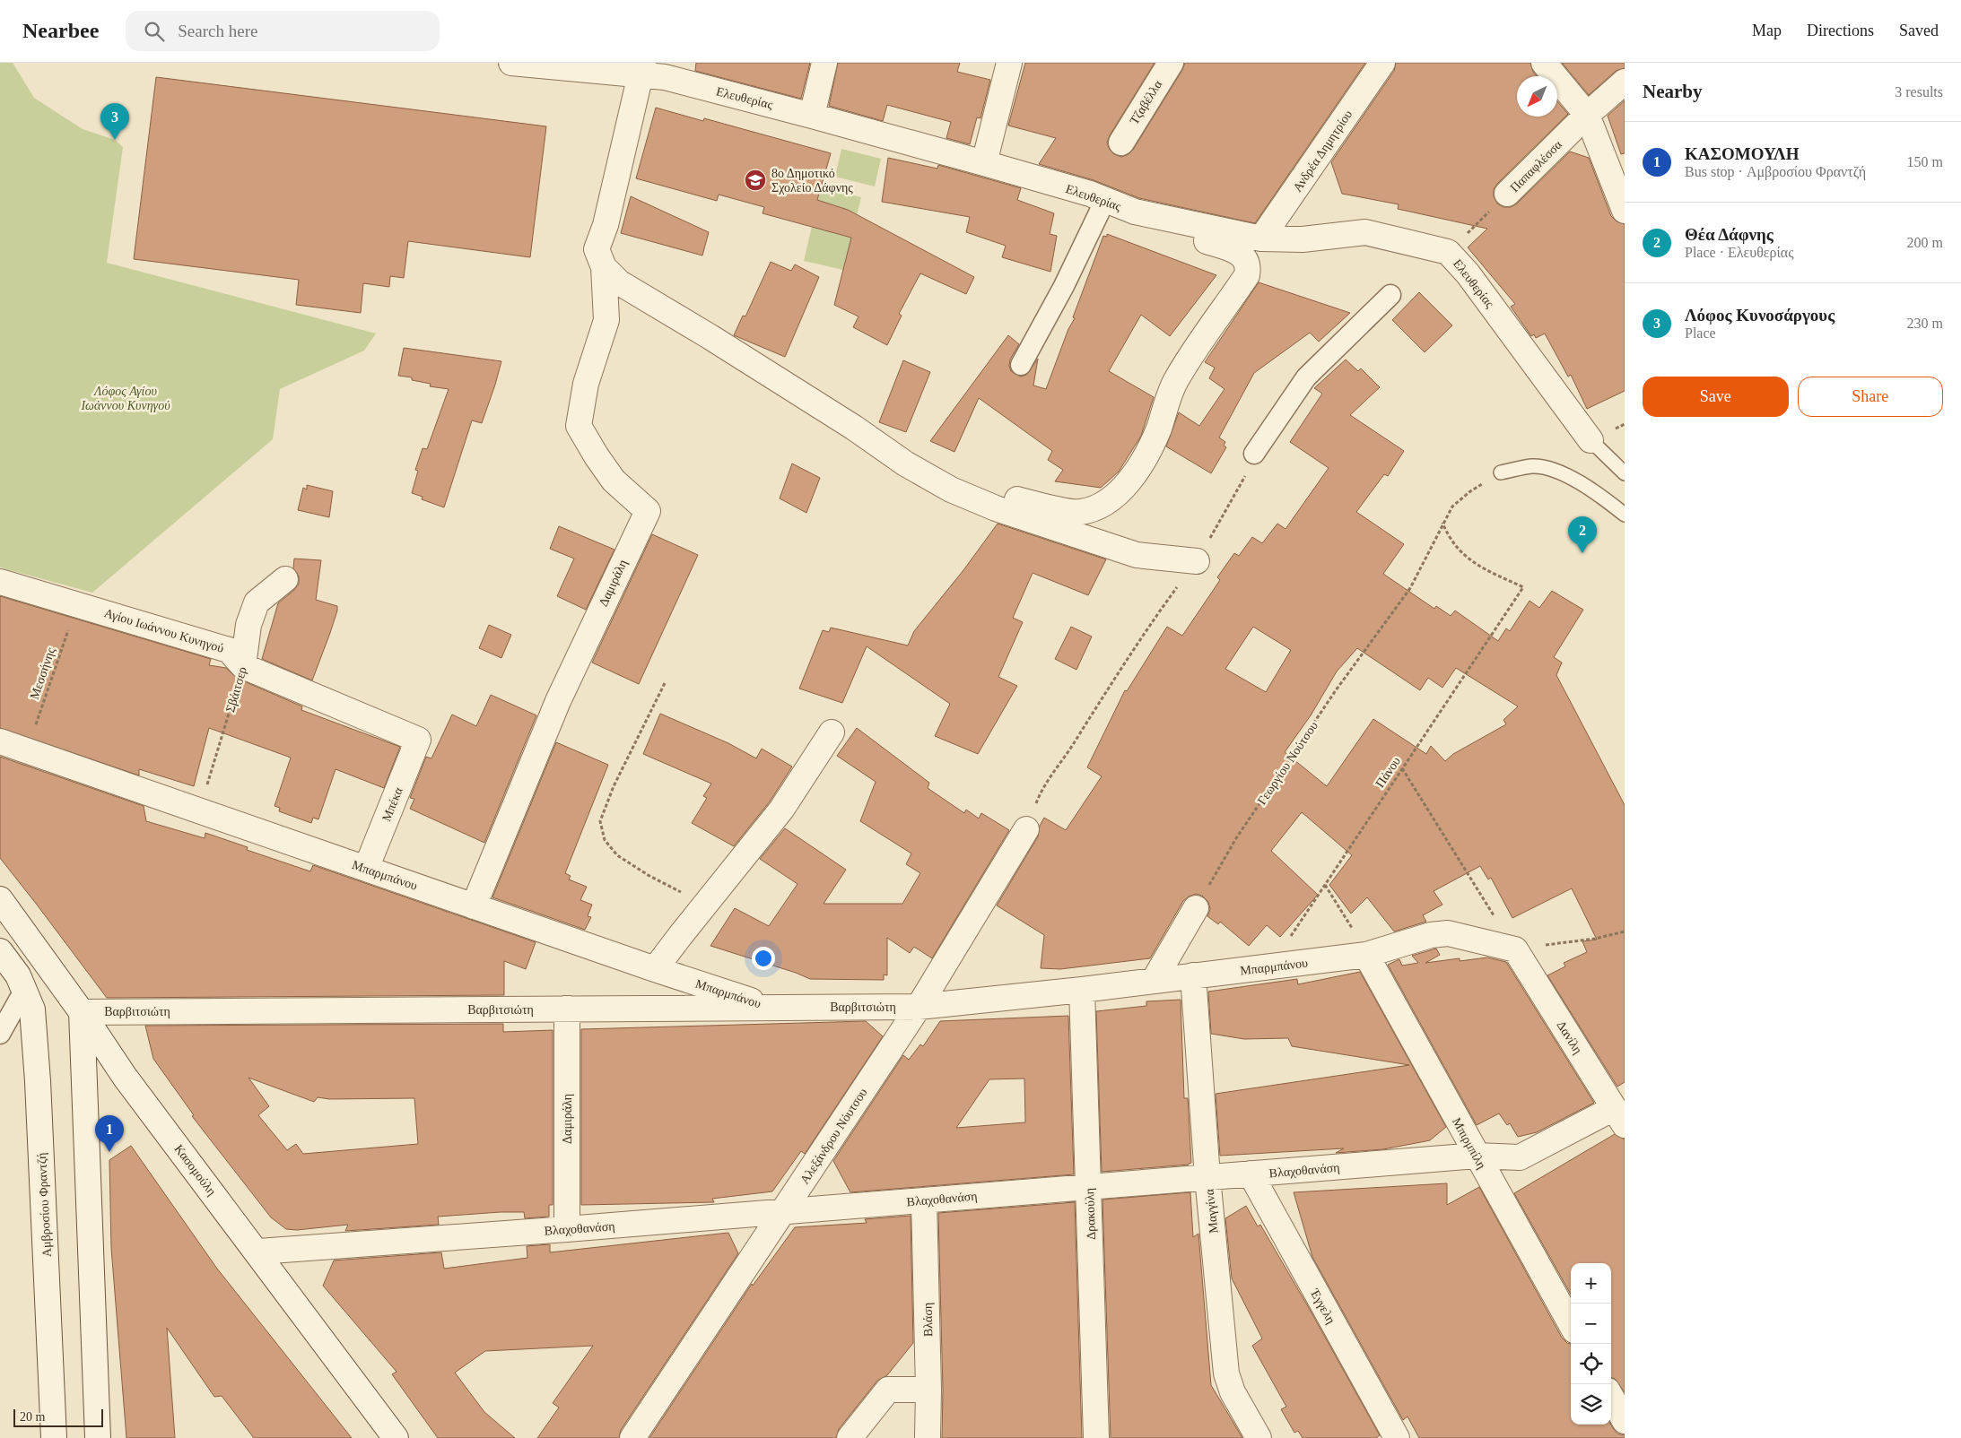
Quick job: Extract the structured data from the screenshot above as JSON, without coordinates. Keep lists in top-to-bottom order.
{
  "streets": {
    "street": [
      "Ελευθερίας",
      "Τζαβέλλα",
      "Ανδρέα Δημητρίου",
      "Παπαφλέσσα",
      "Δαμιράλη",
      "Αγίου Ιωάννου Κυνηγού",
      "Σβάιτσερ",
      "Μπέκα",
      "Μπαρμπάνου",
      "Βαρβιτσιώτη",
      "Δανίλη",
      "Αλεξάνδρου Νόυτσου",
      "Μπιρμπίλη",
      "Κασομούλη",
      "Βλαχοθανάση",
      "Αμβροσίου Φραντζή",
      "Μαγγίνα",
      "Δρακούλη",
      "Έγγελη",
      "Βλάση"
    ],
    "path": ["Μεσσήνης", "Γεωργίου Νούτσου", "Πάνου"]
  },
  "crossings": [
    ["Ελευθερίας", "Ανδρέα Δημητρίου"],
    ["Ελευθερίας", "Παπαφλέσσα"],
    ["Δαμιράλη", "Μπαρμπάνου"],
    ["Δαμιράλη", "Βαρβιτσιώτη"],
    ["Δαμιράλη", "Βλαχοθανάση"],
    ["Αγίου Ιωάννου Κυνηγού", "Μεσσήνης"],
    ["Αγίου Ιωάννου Κυνηγού", "Σβάιτσερ"],
    ["Αγίου Ιωάννου Κυνηγού", "Μπέκα"],
    ["Μεσσήνης", "Μπαρμπάνου"],
    ["Σβάιτσερ", "Μπαρμπάνου"],
    ["Γεωργίου Νούτσου", "Πάνου"],
    ["Πάνου", "Μπαρμπάνου"],
    ["Μπέκα", "Μπαρμπάνου"],
    ["Μπαρμπάνου", "Βαρβιτσιώτη"],
    ["Μπαρμπάνου", "Δανίλη"],
    ["Μπαρμπάνου", "Αλεξάνδρου Νόυτσου"],
    ["Μπαρμπάνου", "Μπιρμπίλη"],
    ["Μπαρμπάνου", "Μαγγίνα"],
    ["Μπαρμπάνου", "Δρακούλη"],
    ["Βαρβιτσιώτη", "Αλεξάνδρου Νόυτσου"],
    ["Βαρβιτσιώτη", "Κασομούλη"],
    ["Δανίλη", "Βλαχοθανάση"],
    ["Αλεξάνδρου Νόυτσου", "Βλαχοθανάση"],
    ["Μπιρμπίλη", "Βλαχοθανάση"],
    ["Κασομούλη", "Βλαχοθανάση"],
    ["Βλαχοθανάση", "Μαγγίνα"],
    ["Βλαχοθανάση", "Δρακούλη"],
    ["Βλαχοθανάση", "Έγγελη"],
    ["Βλαχοθανάση", "Βλάση"]
  ],
  "parks": ["Λόφος Αγίου Ιωάννου Κυνηγού"],
  "places": {
    "school or university": ["8ο Δημοτικό Σχολείο Δάφνης"]
  },
  "scale_bar": "20 m",
  "north": "bottom left",
  "page": {
    "header": "Nearbee",
    "search": "Search here",
    "nav": ["Map", "Directions", "Saved"],
    "heading": ["Nearby", "3 results"],
    "pins": ["3", "2", "1"],
    "list": [
      {
        "mark": "1",
        "name": "ΚΑΣΟΜΟΥΛΗ",
        "note": "Bus stop · Αμβροσίου Φραντζή",
        "value": "150 m"
      },
      {
        "mark": "2",
        "name": "Θέα Δάφνης",
        "note": "Place · Ελευθερίας",
        "value": "200 m"
      },
      {
        "mark": "3",
        "name": "Λόφος Κυνοσάργους",
        "note": "Place",
        "value": "230 m"
      }
    ],
    "buttons": ["Save", "Share"],
    "map_buttons": ["+", "−"],
    "scale": "20 m"
  }
}
